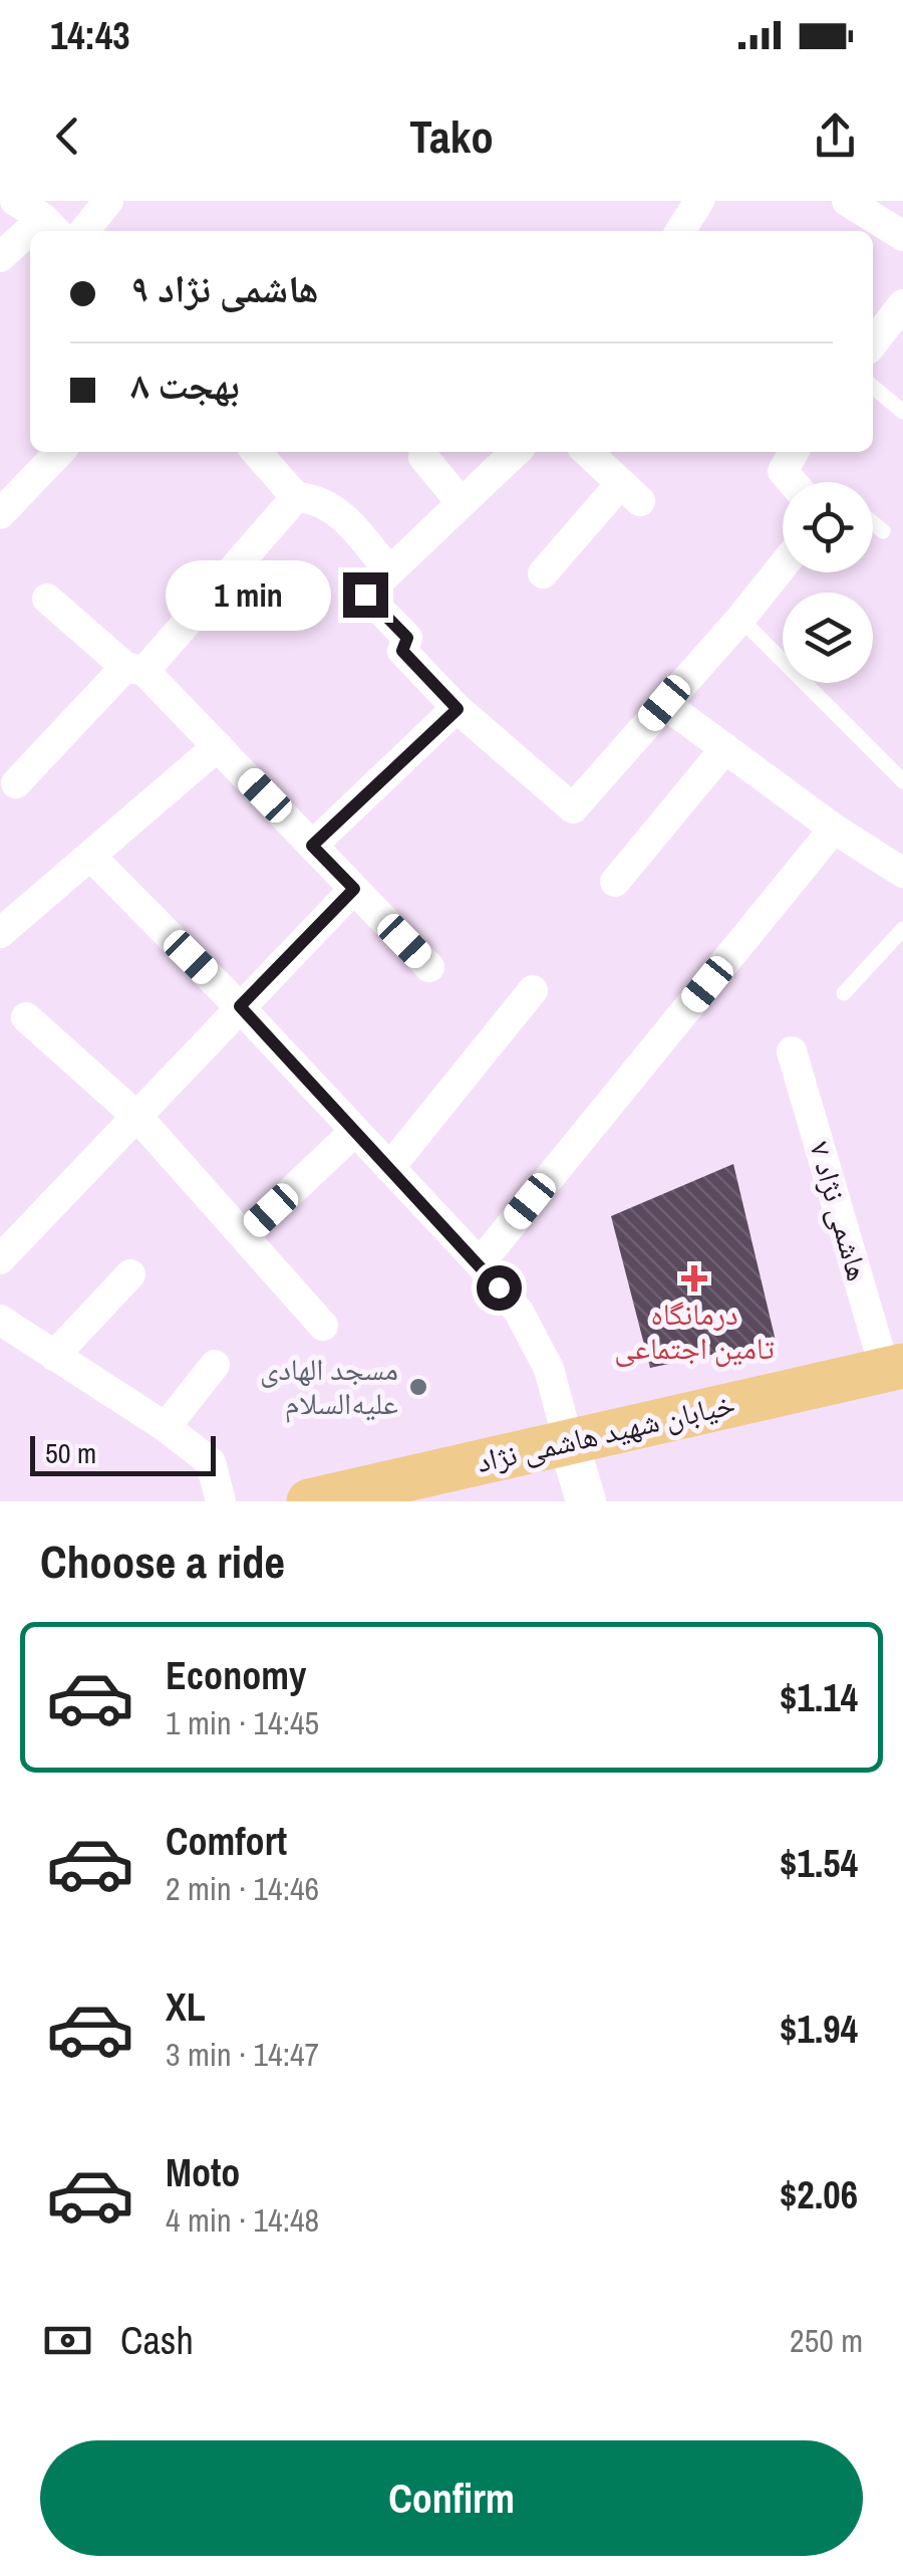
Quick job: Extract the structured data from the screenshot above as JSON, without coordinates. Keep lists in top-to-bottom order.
{
  "streets": {
    "main road": ["خیابان شهید هاشمی نژاد"],
    "street": ["هاشمی نژاد ۷"]
  },
  "crossings": [
    ["هاشمی نژاد ۷", "خیابان شهید هاشمی نژاد"]
  ],
  "places": {
    "health": ["درمانگاه تامین اجتماعی"],
    "other": ["مسجد الهادی علیه‌السلام"]
  },
  "scale_bar": "50 m",
  "page": {
    "status": "14:43",
    "header": "Tako",
    "banner": ["هاشمی نژاد ۹", "بهجت ۸"],
    "bubble": "1 min",
    "scale": "50 m",
    "heading": "Choose a ride",
    "list": [
      {
        "name": "Economy",
        "note": "1 min · 14:45",
        "value": "$1.14"
      },
      {
        "name": "Comfort",
        "note": "2 min · 14:46",
        "value": "$1.54"
      },
      {
        "name": "XL",
        "note": "3 min · 14:47",
        "value": "$1.94"
      },
      {
        "name": "Moto",
        "note": "4 min · 14:48",
        "value": "$2.06"
      }
    ],
    "pay": ["Cash", "250 m"],
    "buttons": "Confirm"
  }
}
